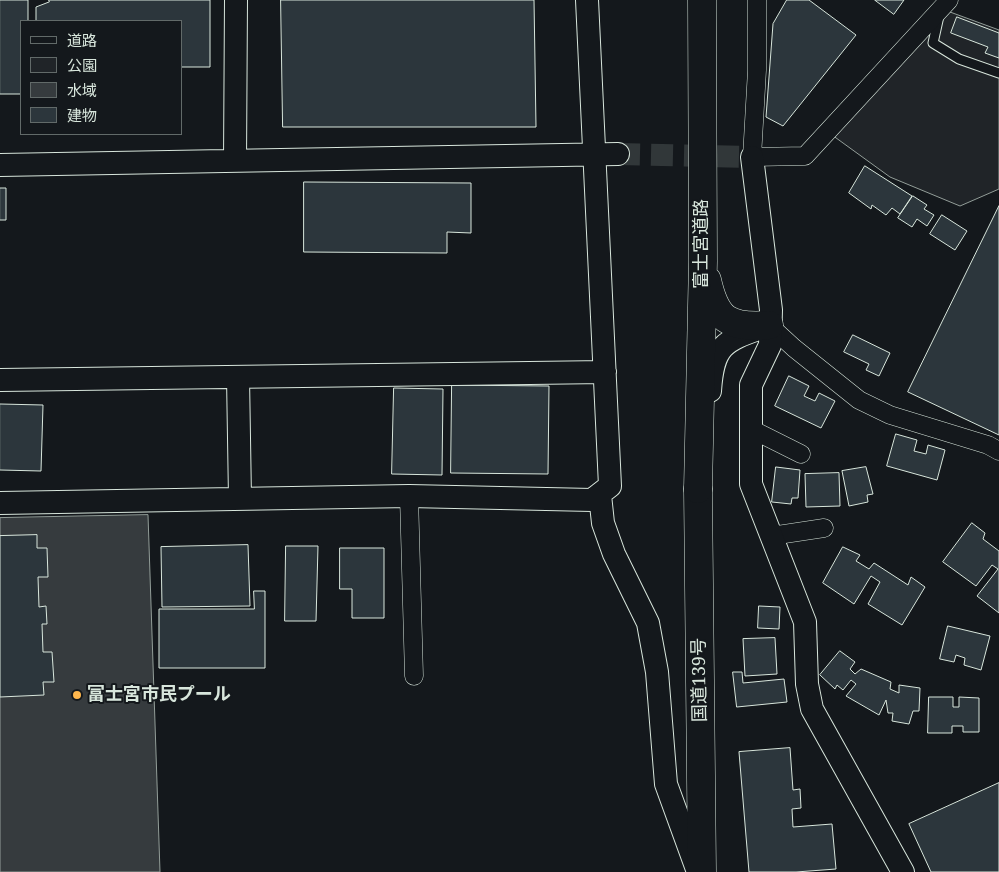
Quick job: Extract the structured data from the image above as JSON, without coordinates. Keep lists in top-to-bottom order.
{
  "streets": {
    "highway": ["富士宮道路", "国道139号"]
  },
  "crossings": [
    ["富士宮道路", "国道139号"]
  ],
  "places": ["富士宮市民プール"],
  "legend": [
    "道路",
    "公園",
    "水域",
    "建物"
  ]
}
